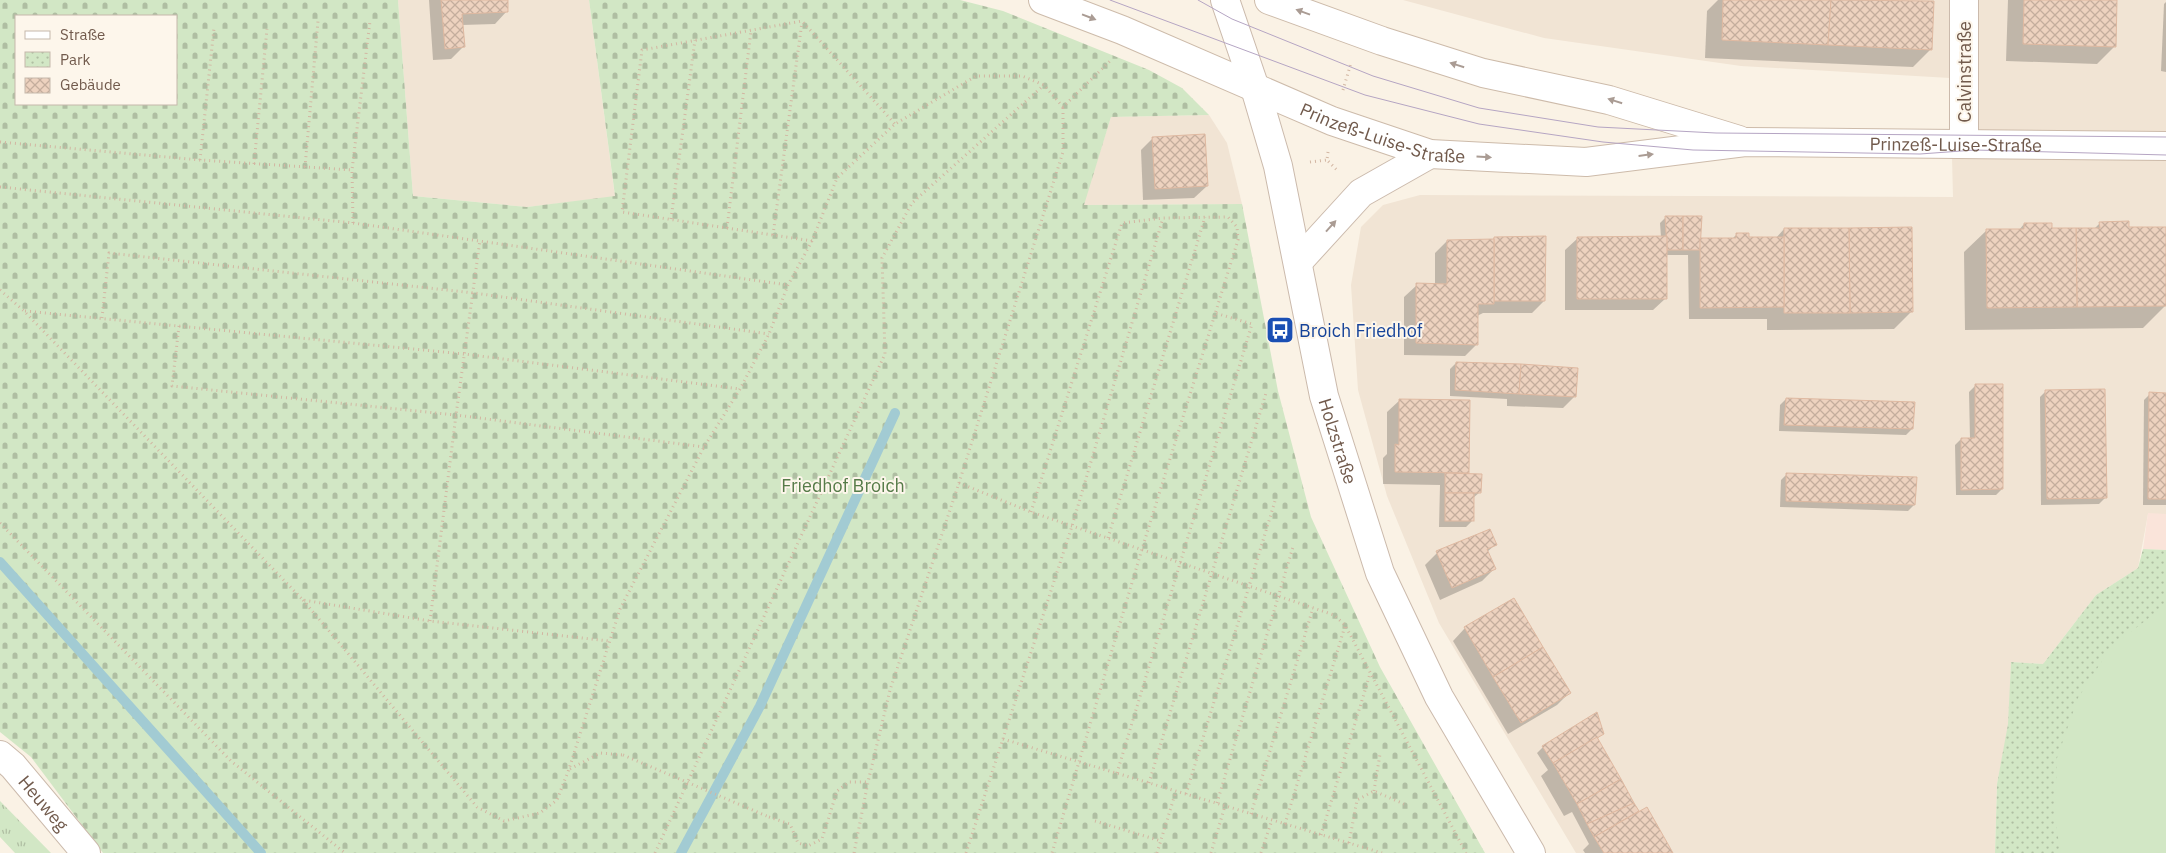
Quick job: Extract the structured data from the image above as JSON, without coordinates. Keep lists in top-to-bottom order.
{
  "streets": {
    "main road": [
      "Calvinstraße",
      "Prinzeß-Luise-Straße",
      "Holzstraße",
      "Heuweg"
    ]
  },
  "crossings": [
    ["Calvinstraße", "Prinzeß-Luise-Straße"],
    ["Prinzeß-Luise-Straße", "Holzstraße"]
  ],
  "parks": ["Friedhof Broich"],
  "places": {
    "bus stop": ["Broich Friedhof"]
  },
  "legend": ["Straße", "Park", "Gebäude"]
}
